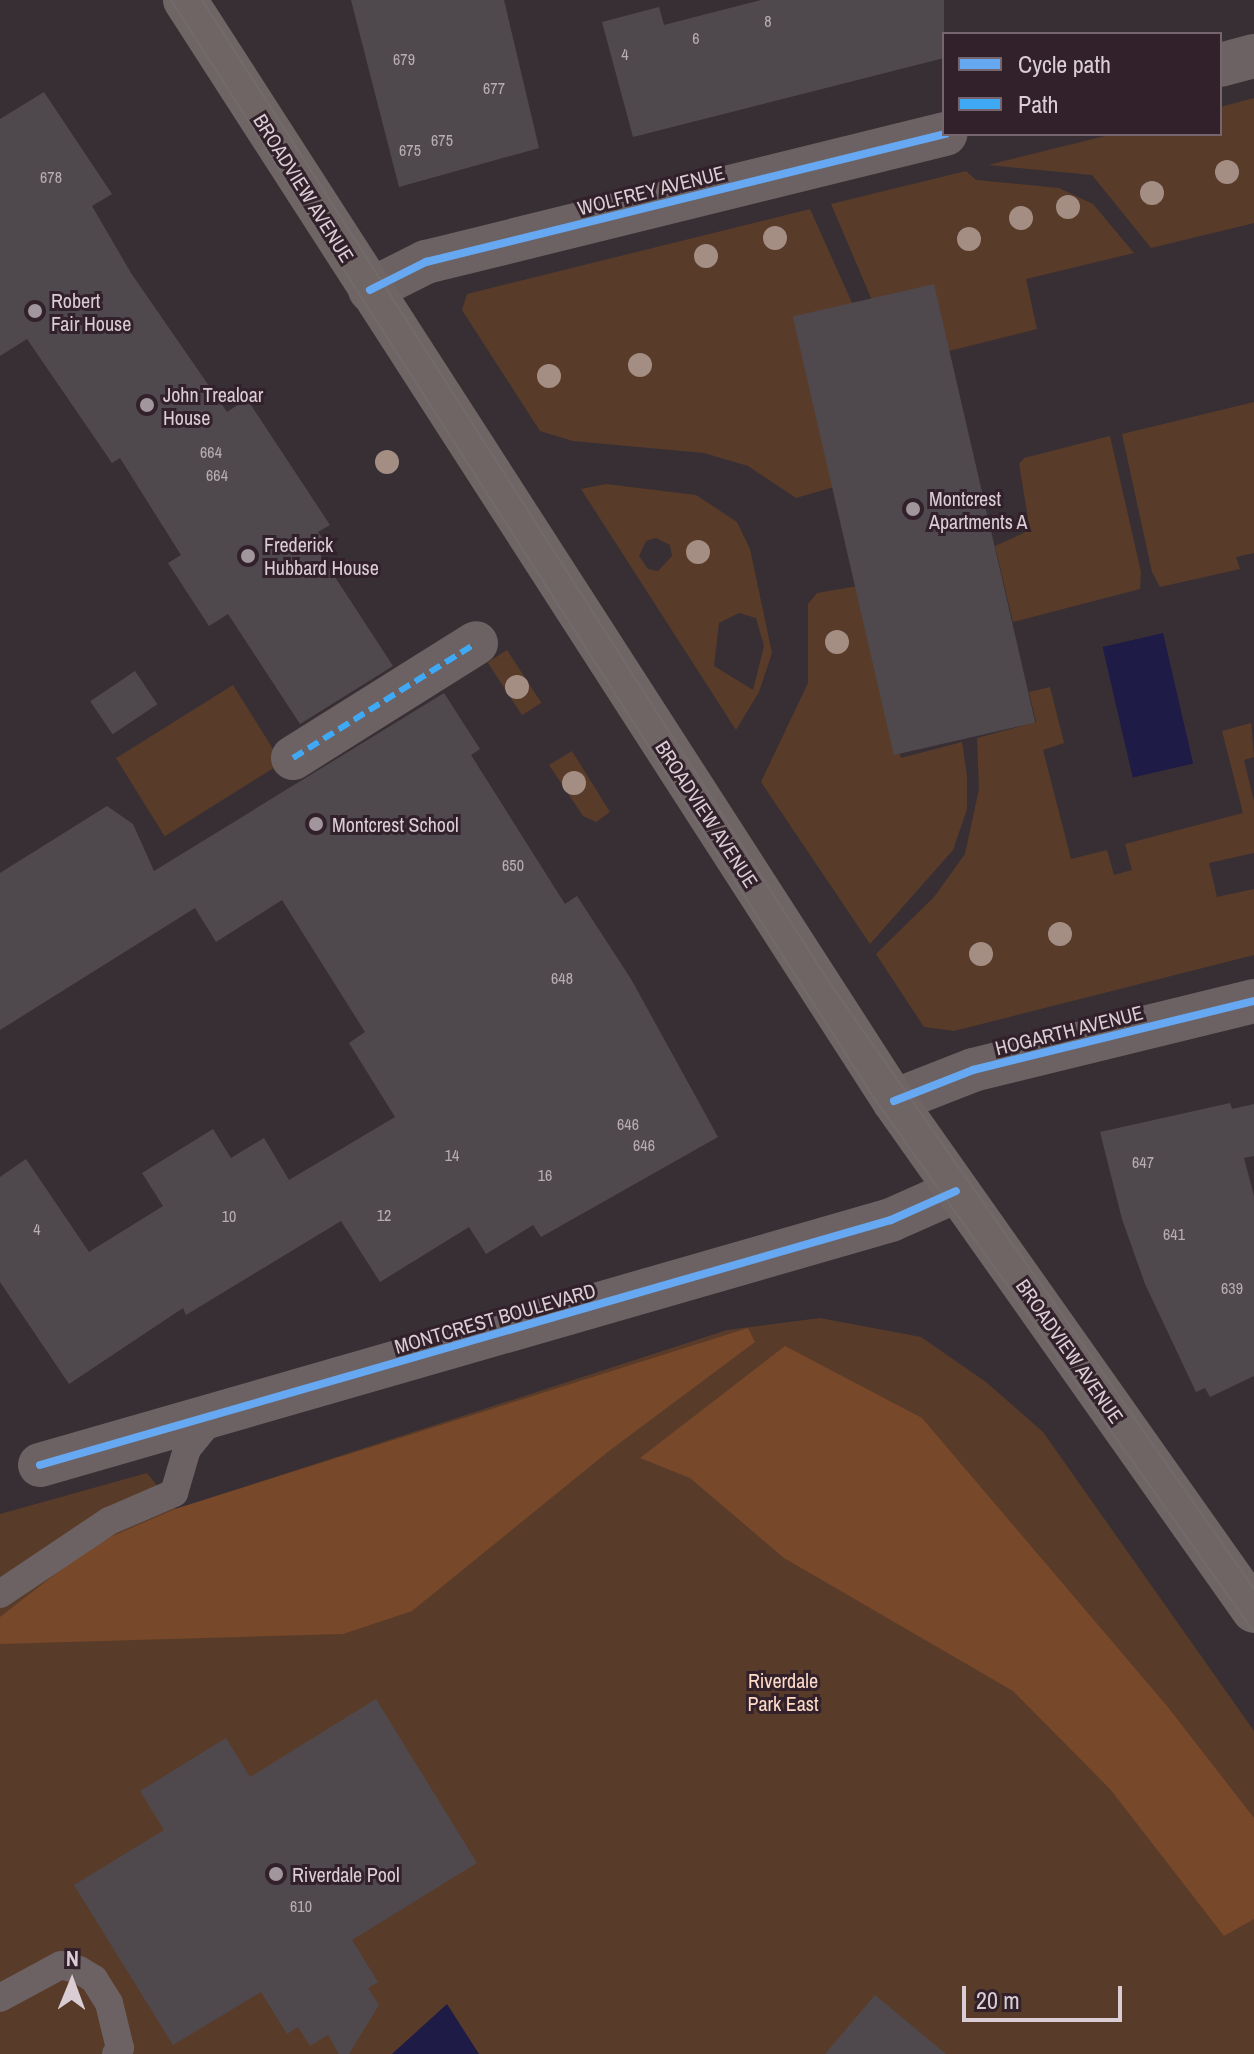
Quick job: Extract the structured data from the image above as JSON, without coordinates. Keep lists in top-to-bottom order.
{
  "streets": {
    "main road": ["BROADVIEW AVENUE"],
    "street": ["WOLFREY AVENUE", "HOGARTH AVENUE", "MONTCREST BOULEVARD"]
  },
  "crossings": [
    ["BROADVIEW AVENUE", "WOLFREY AVENUE"],
    ["BROADVIEW AVENUE", "HOGARTH AVENUE"],
    ["BROADVIEW AVENUE", "MONTCREST BOULEVARD"]
  ],
  "parks": ["Riverdale Park East"],
  "places": [
    "Robert Fair House",
    "John Trealoar House",
    "Montcrest Apartments A",
    "Frederick Hubbard House",
    "Montcrest School",
    "Riverdale Pool"
  ],
  "house_numbers": [
    "8",
    "6",
    "4",
    "679",
    "677",
    "675",
    "675",
    "678",
    "664",
    "664",
    "650",
    "648",
    "646",
    "646",
    "14",
    "647",
    "16",
    "12",
    "10",
    "4",
    "641",
    "639",
    "610"
  ],
  "legend": ["Cycle path", "Path"],
  "scale_bar": "20 m",
  "north": "top"
}
